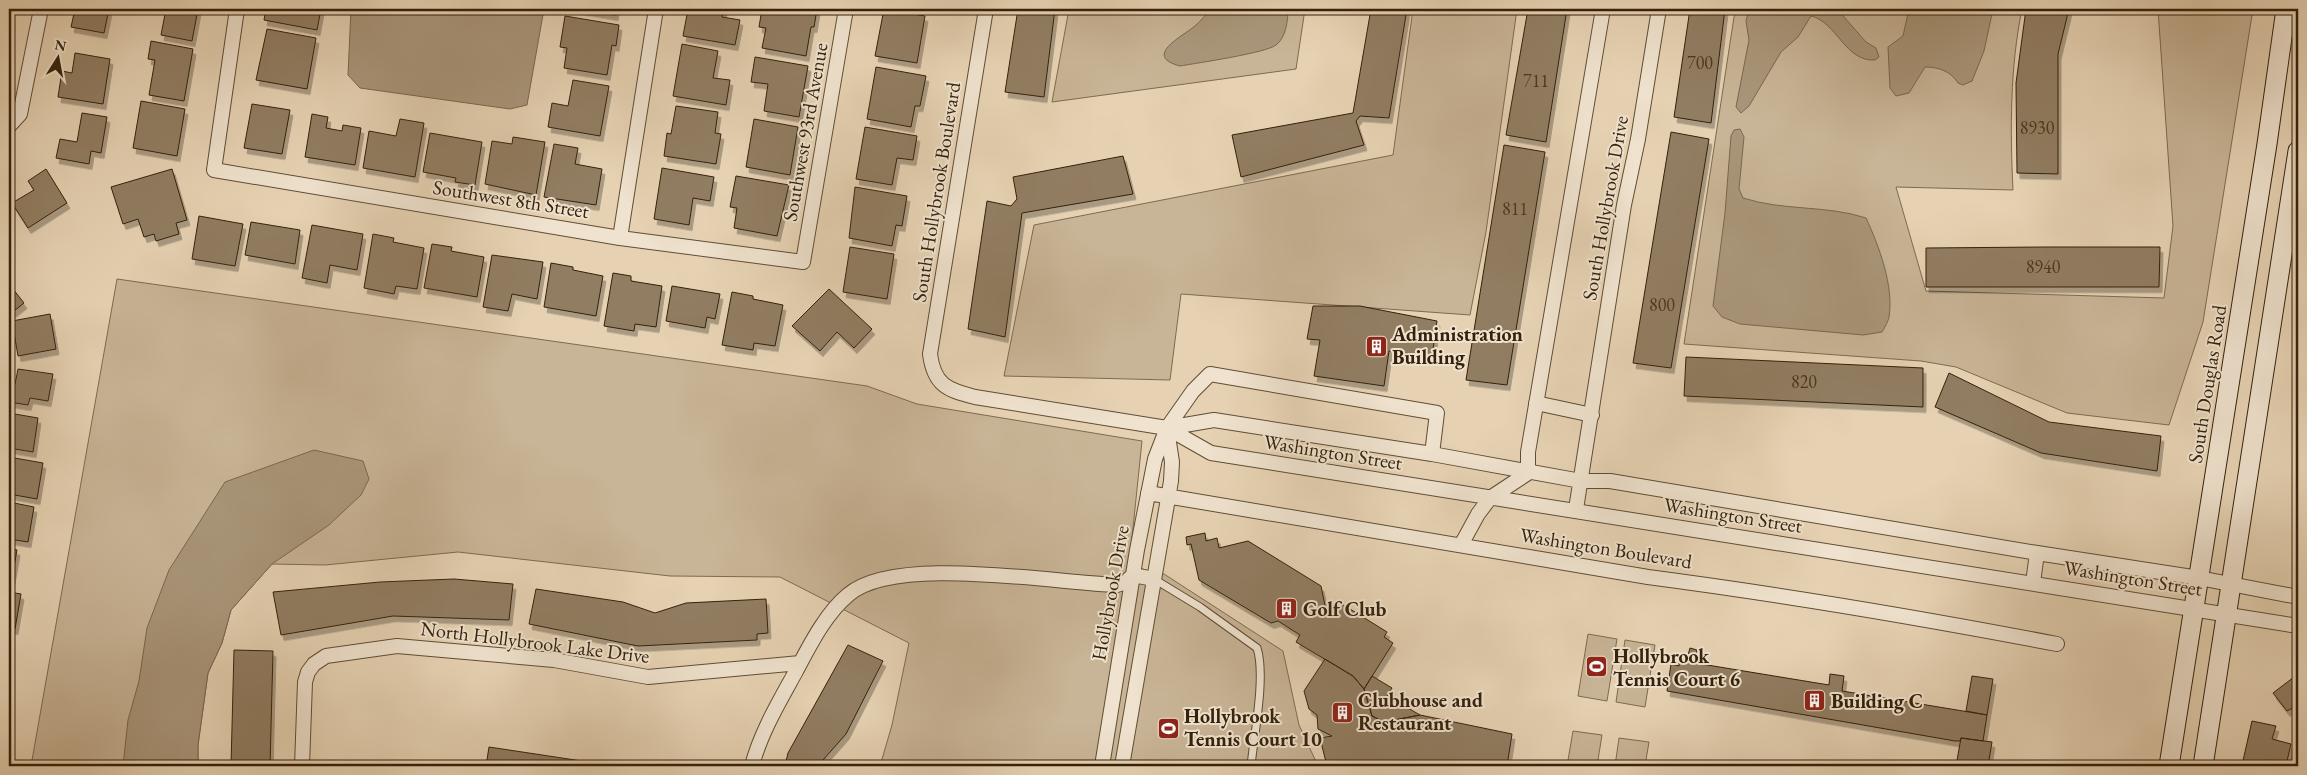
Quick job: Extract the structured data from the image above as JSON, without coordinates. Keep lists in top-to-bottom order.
{
  "streets": {
    "main road": ["South Douglas Road"],
    "street": [
      "Southwest 93rd Avenue",
      "South Hollybrook Boulevard",
      "Southwest 8th Street",
      "South Hollybrook Drive",
      "Washington Street",
      "Washington Boulevard",
      "Hollybrook Drive",
      "North Hollybrook Lake Drive"
    ]
  },
  "crossings": [
    ["Southwest 93rd Avenue", "Southwest 8th Street"],
    ["South Hollybrook Boulevard", "Washington Street"],
    ["South Hollybrook Drive", "Washington Street"],
    ["South Douglas Road", "Washington Street"],
    ["Washington Street", "Hollybrook Drive"],
    ["Washington Boulevard", "Hollybrook Drive"]
  ],
  "places": {
    "building": [
      "Administration Building",
      "Golf Club",
      "Building C",
      "Clubhouse and Restaurant"
    ],
    "sports": ["Hollybrook Tennis Court 6", "Hollybrook Tennis Court 10"]
  },
  "house_numbers": [
    "700",
    "711",
    "8930",
    "811",
    "8940",
    "800",
    "820"
  ],
  "north": "top"
}
